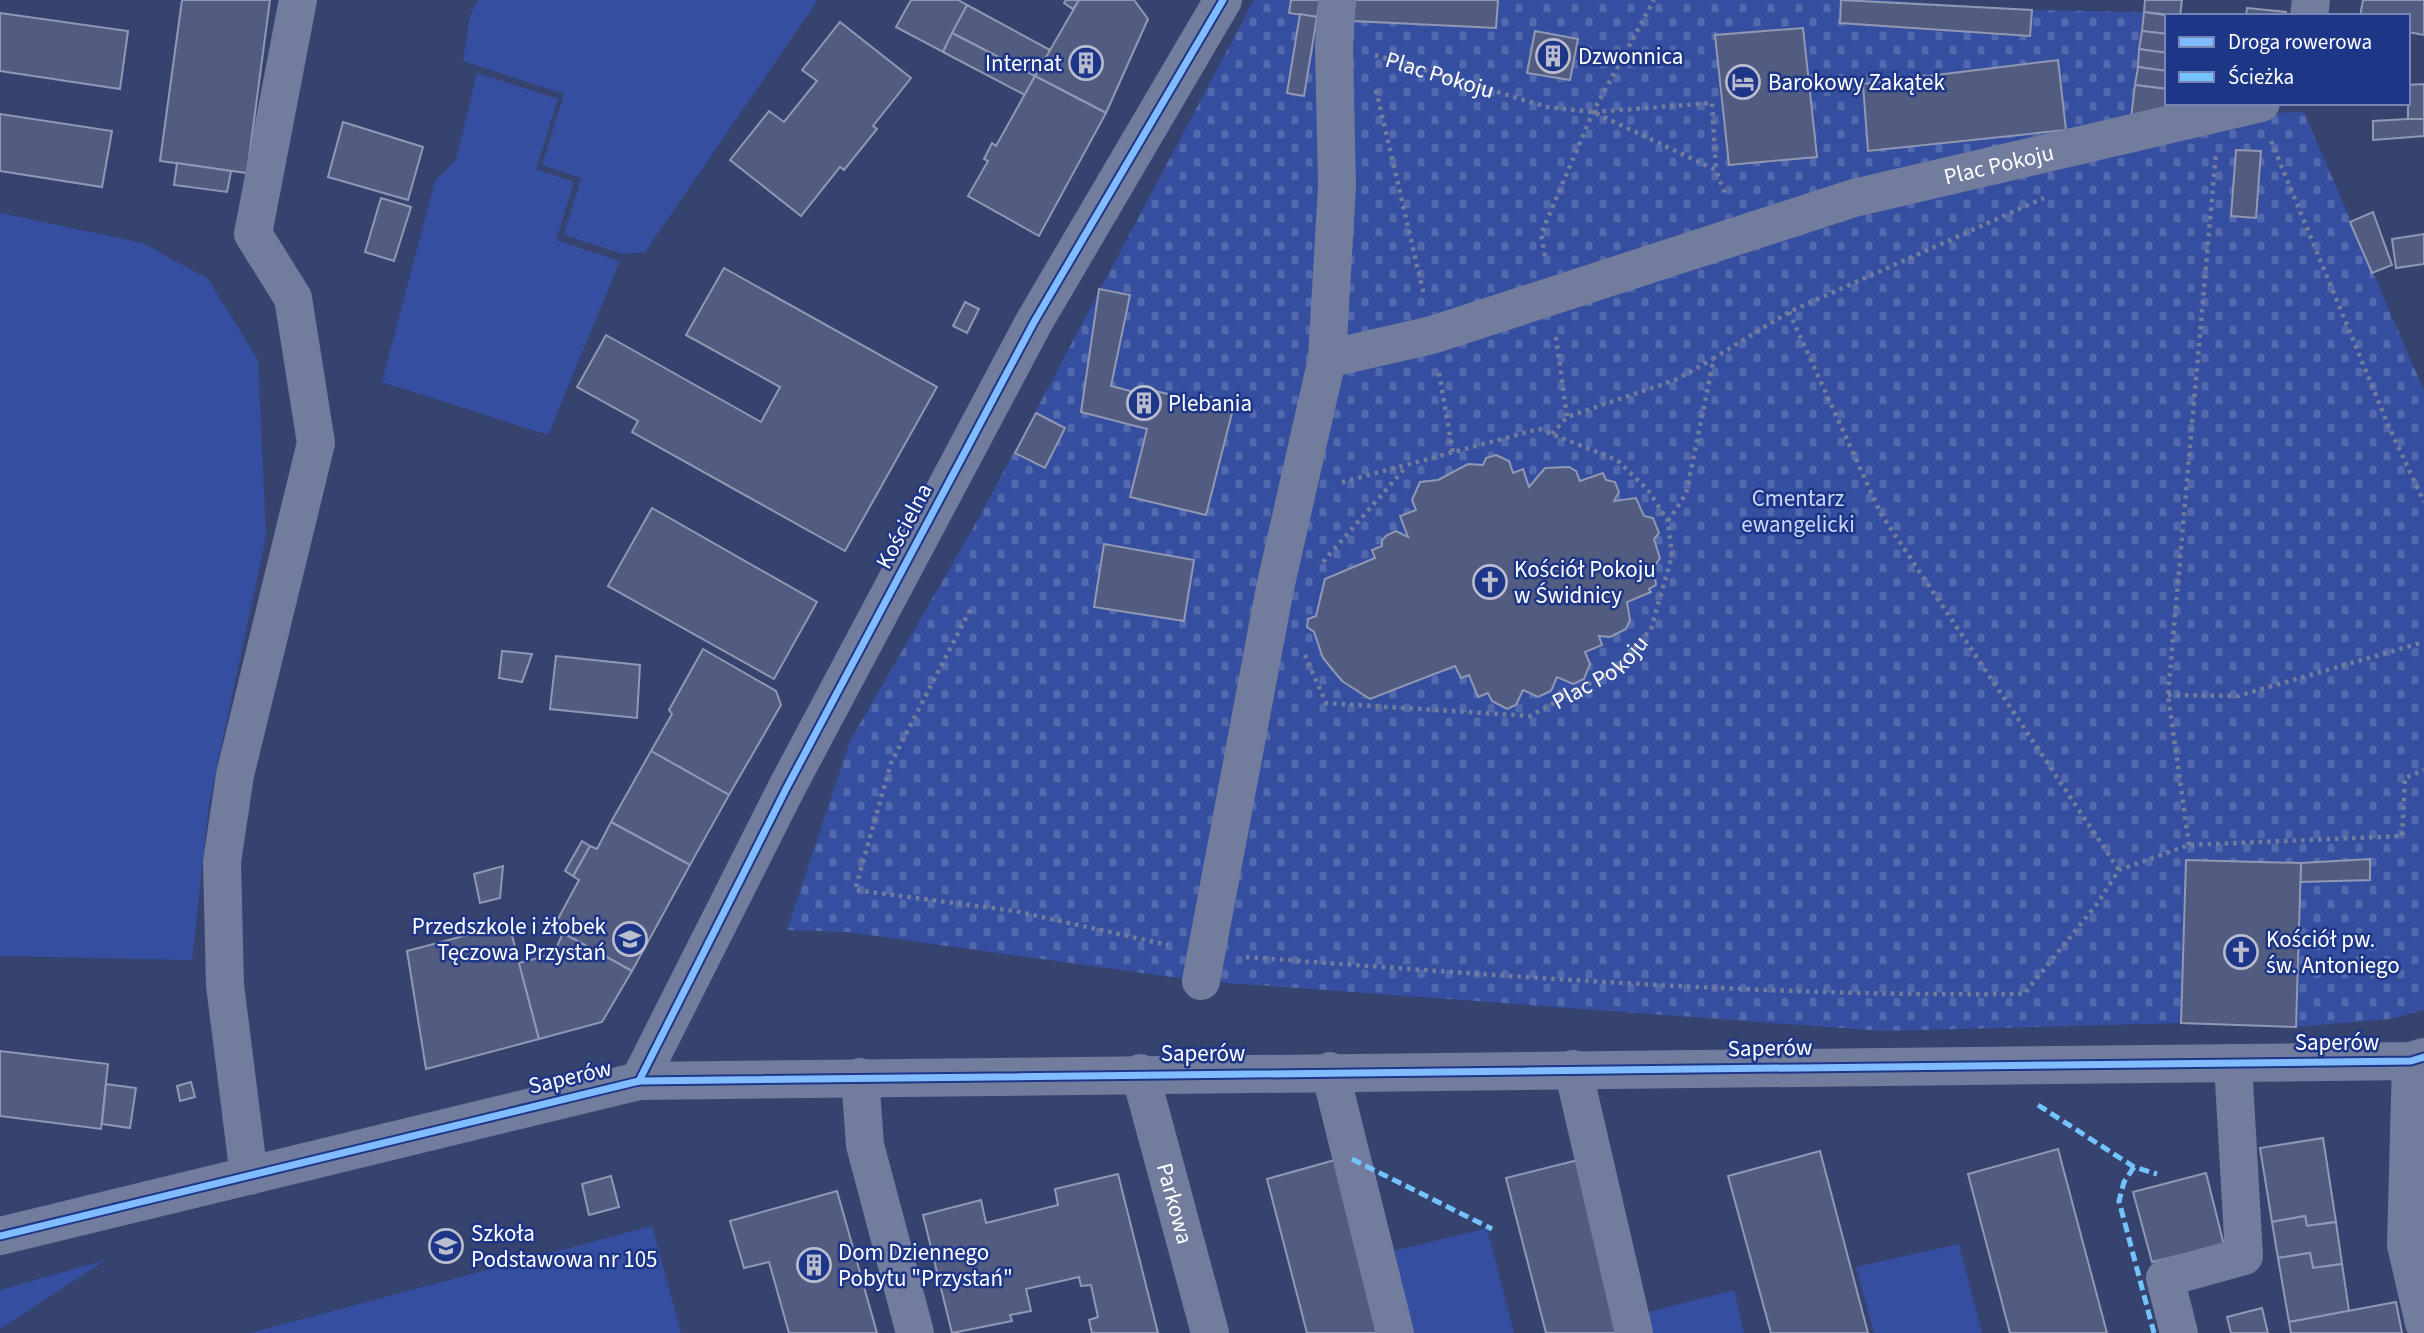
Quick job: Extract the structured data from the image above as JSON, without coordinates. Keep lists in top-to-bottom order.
{
  "streets": {
    "street": [
      "Plac Pokoju",
      "Kościelna",
      "Saperów",
      "Parkowa"
    ]
  },
  "crossings": [
    ["Kościelna", "Saperów"],
    ["Saperów", "Parkowa"]
  ],
  "parks": ["Cmentarz ewangelicki"],
  "places": {
    "building": [
      "Dzwonnica",
      "Internat",
      "Plebania",
      "Dom Dziennego Pobytu \"Przystań\""
    ],
    "hotel": ["Barokowy Zakątek"],
    "church": ["Kościół Pokoju w Świdnicy", "Kościół pw. św. Antoniego"],
    "school or university": ["Przedszkole i żłobek Tęczowa Przystań", "Szkoła Podstawowa nr 105"]
  },
  "legend": ["Droga rowerowa", "Ścieżka"]
}
